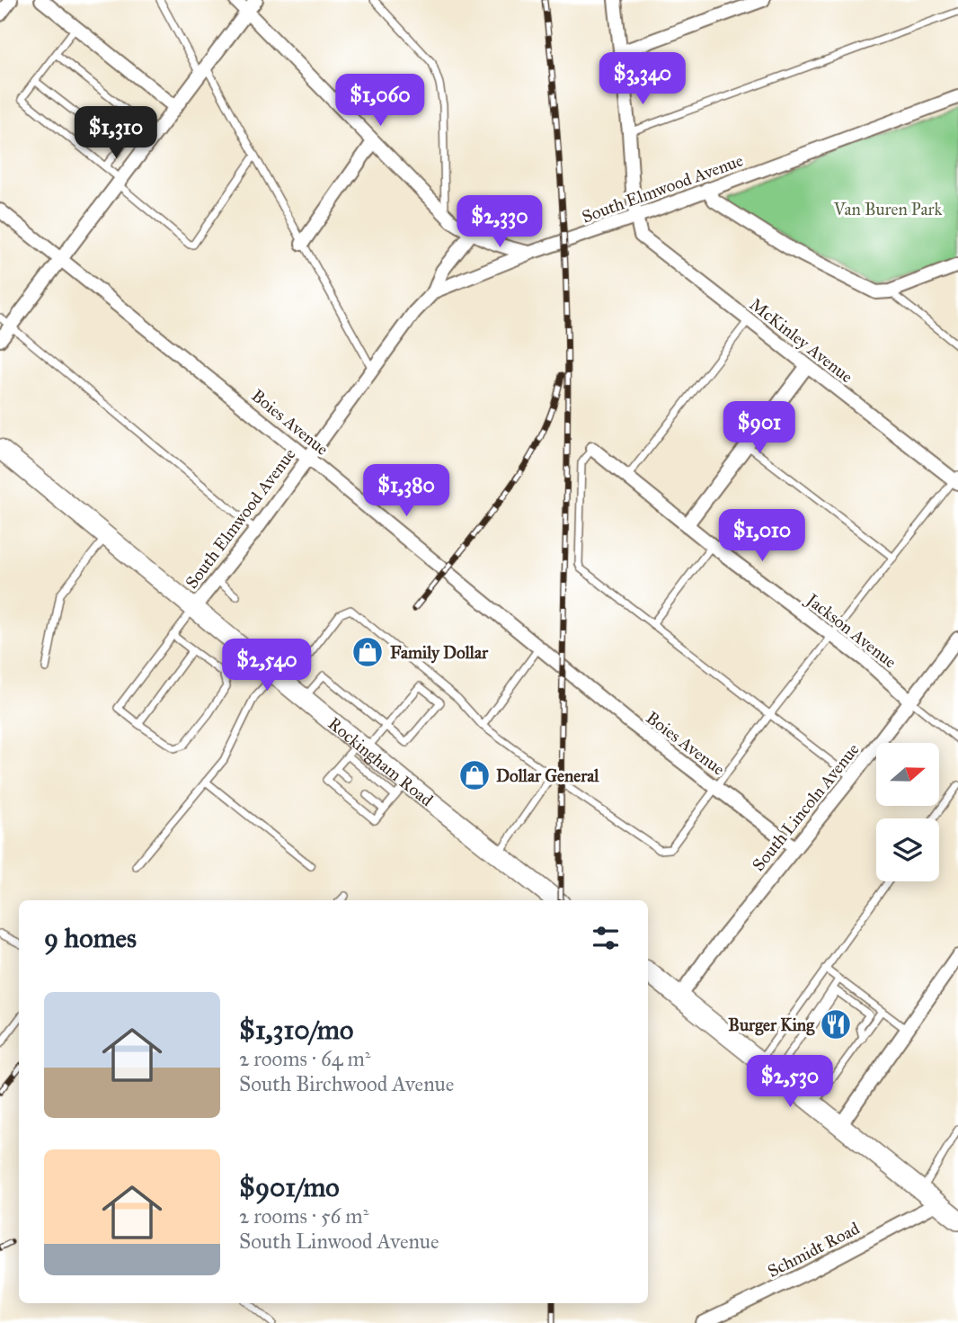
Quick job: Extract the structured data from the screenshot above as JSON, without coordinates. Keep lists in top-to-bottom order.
{
  "streets": {
    "street": [
      "South Elmwood Avenue",
      "McKinley Avenue",
      "Boies Avenue",
      "Jackson Avenue",
      "Rockingham Road",
      "South Lincoln Avenue",
      "Schmidt Road"
    ]
  },
  "crossings": [
    ["South Elmwood Avenue", "McKinley Avenue"],
    ["South Elmwood Avenue", "Boies Avenue"],
    ["South Elmwood Avenue", "Rockingham Road"],
    ["Boies Avenue", "South Lincoln Avenue"],
    ["Jackson Avenue", "South Lincoln Avenue"]
  ],
  "parks": ["Van Buren Park"],
  "places": {
    "shop": ["Family Dollar", "Dollar General"],
    "restaurant": ["Burger King"]
  },
  "north": "right",
  "page": {
    "price": [
      "$3,340",
      "$1,060",
      "$1,310",
      "$2,330",
      "$901",
      "$1,380",
      "$1,010",
      "$2,540",
      "$2,530"
    ],
    "heading": "9 homes",
    "list": [
      {
        "name": "$1,310/mo",
        "note": "2 rooms · 64 m² · South Birchwood Avenue"
      },
      {
        "name": "$901/mo",
        "note": "2 rooms · 56 m² · South Linwood Avenue"
      }
    ]
  }
}
